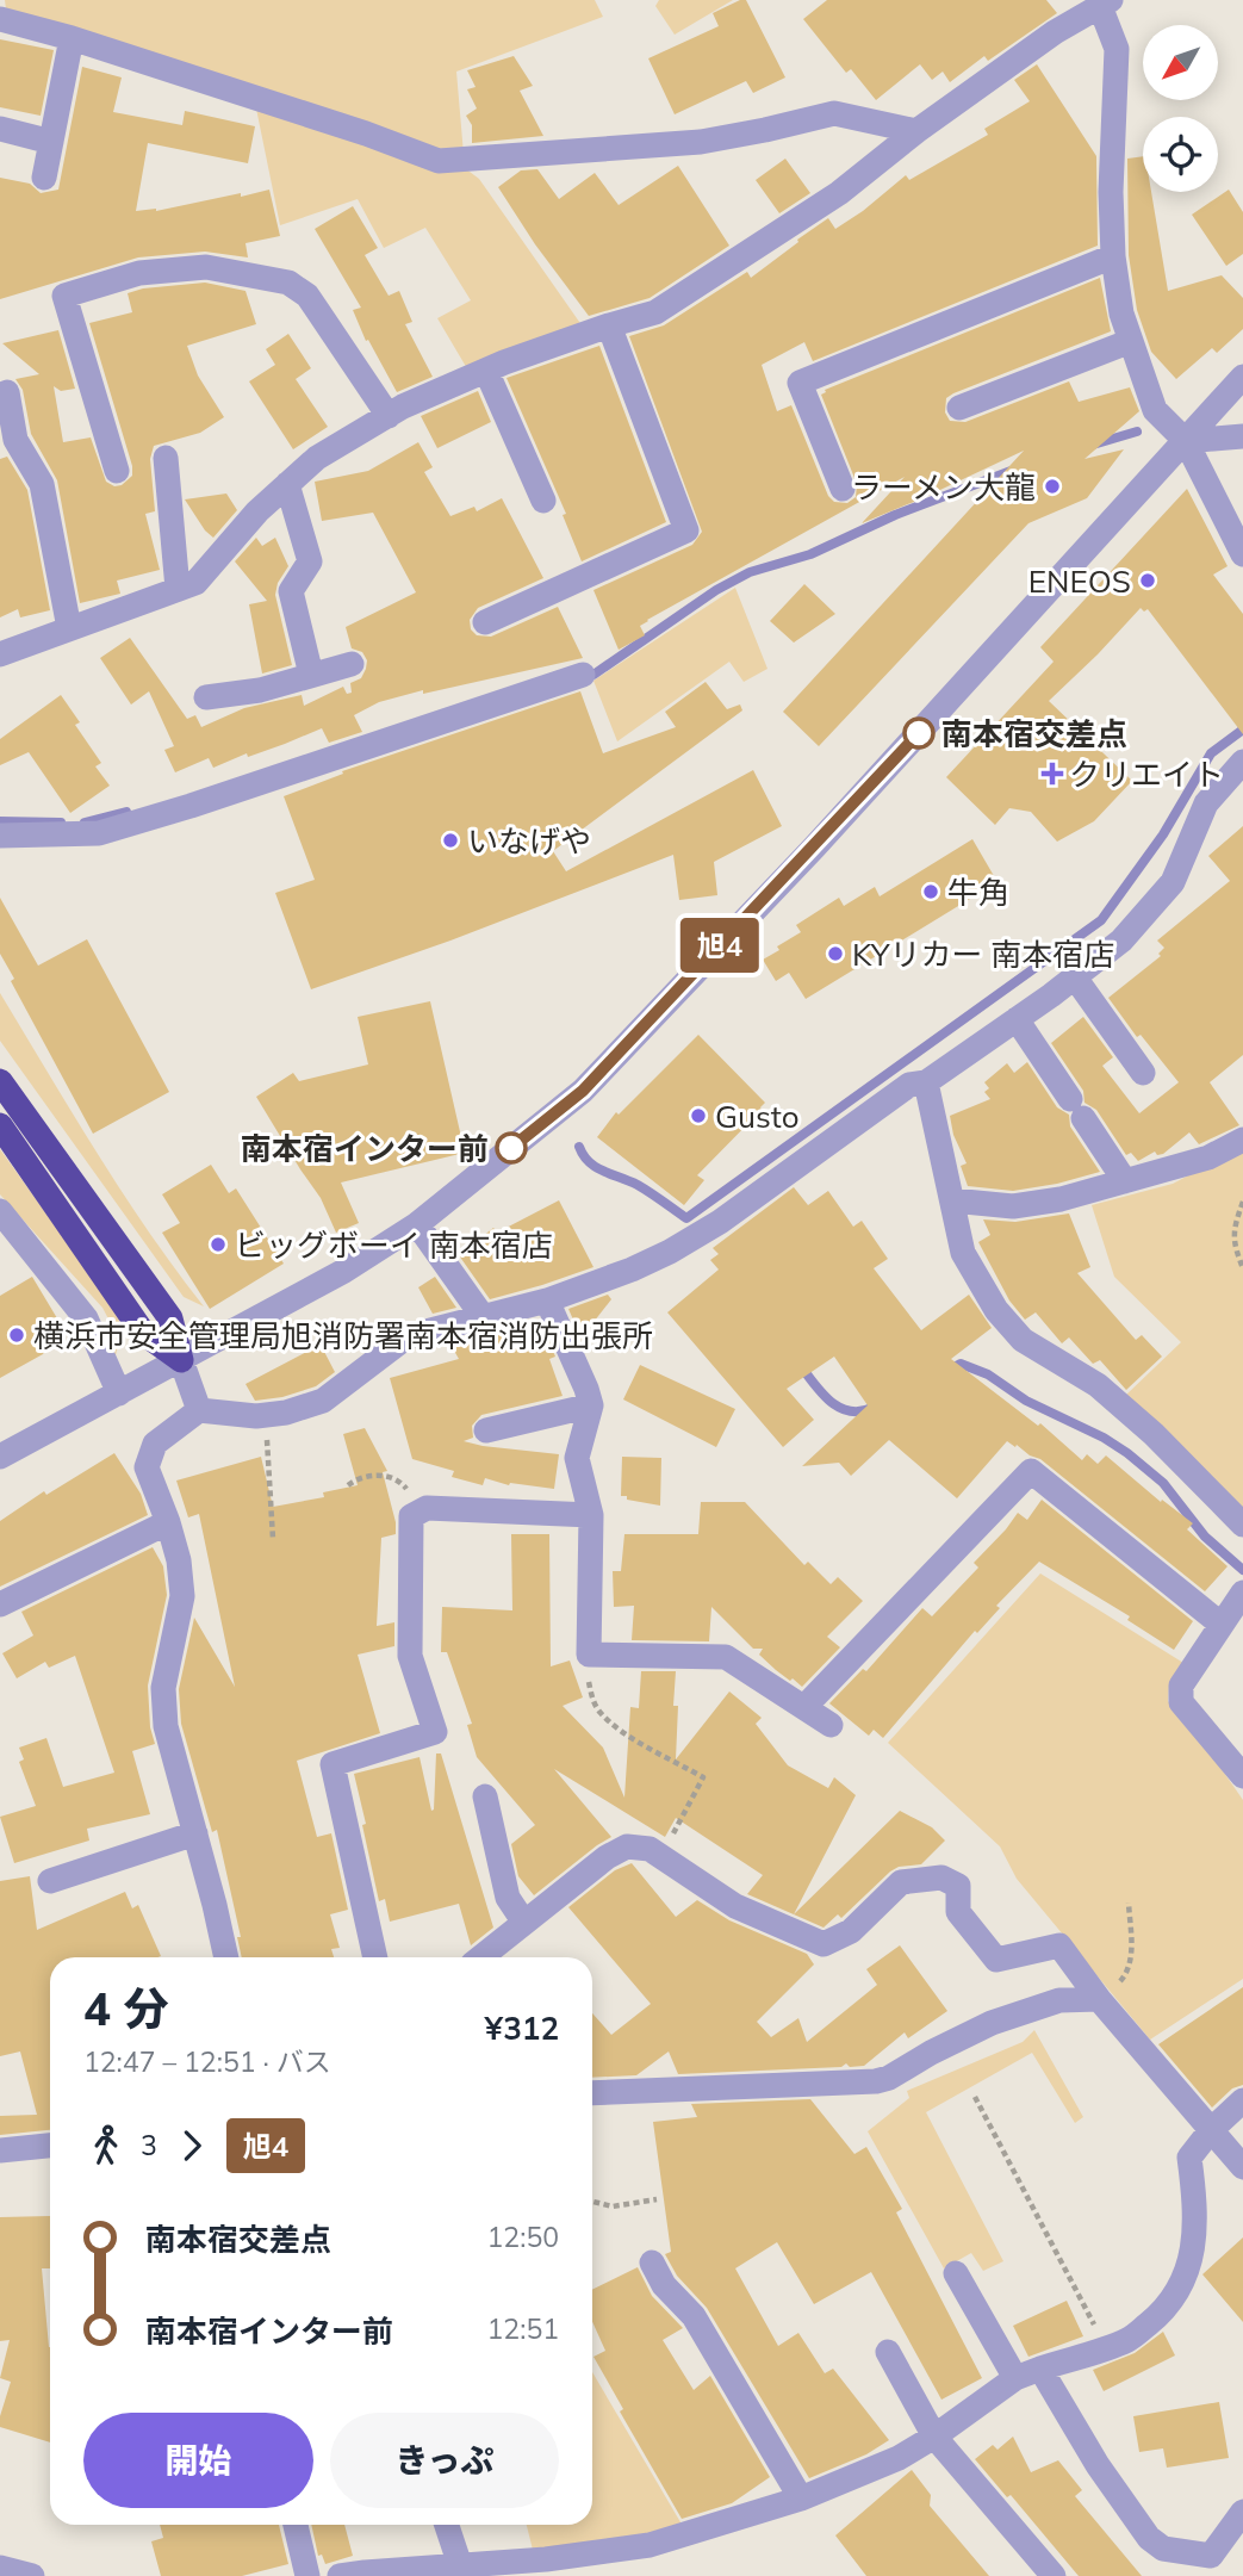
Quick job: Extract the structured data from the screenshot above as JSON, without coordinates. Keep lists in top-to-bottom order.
{
  "places": {
    "other": [
      "ラーメン大龍",
      "ENEOS",
      "南本宿交差点",
      "いなげや",
      "牛角",
      "KYリカー 南本宿店",
      "Gusto",
      "南本宿インター前",
      "ビッグボーイ 南本宿店",
      "横浜市安全管理局旭消防署南本宿消防出張所"
    ],
    "health": ["クリエイト"]
  },
  "lines": ["bus line 旭4"],
  "north": "bottom left",
  "page": {
    "on_map": "旭4",
    "heading": ["4 分", "12:47 – 12:51 · バス", "¥312"],
    "legs": ["3", "旭4"],
    "list": [
      {
        "name": "南本宿交差点",
        "value": "12:50"
      },
      {
        "name": "南本宿インター前",
        "value": "12:51"
      }
    ],
    "buttons": ["開始", "きっぷ"]
  }
}
